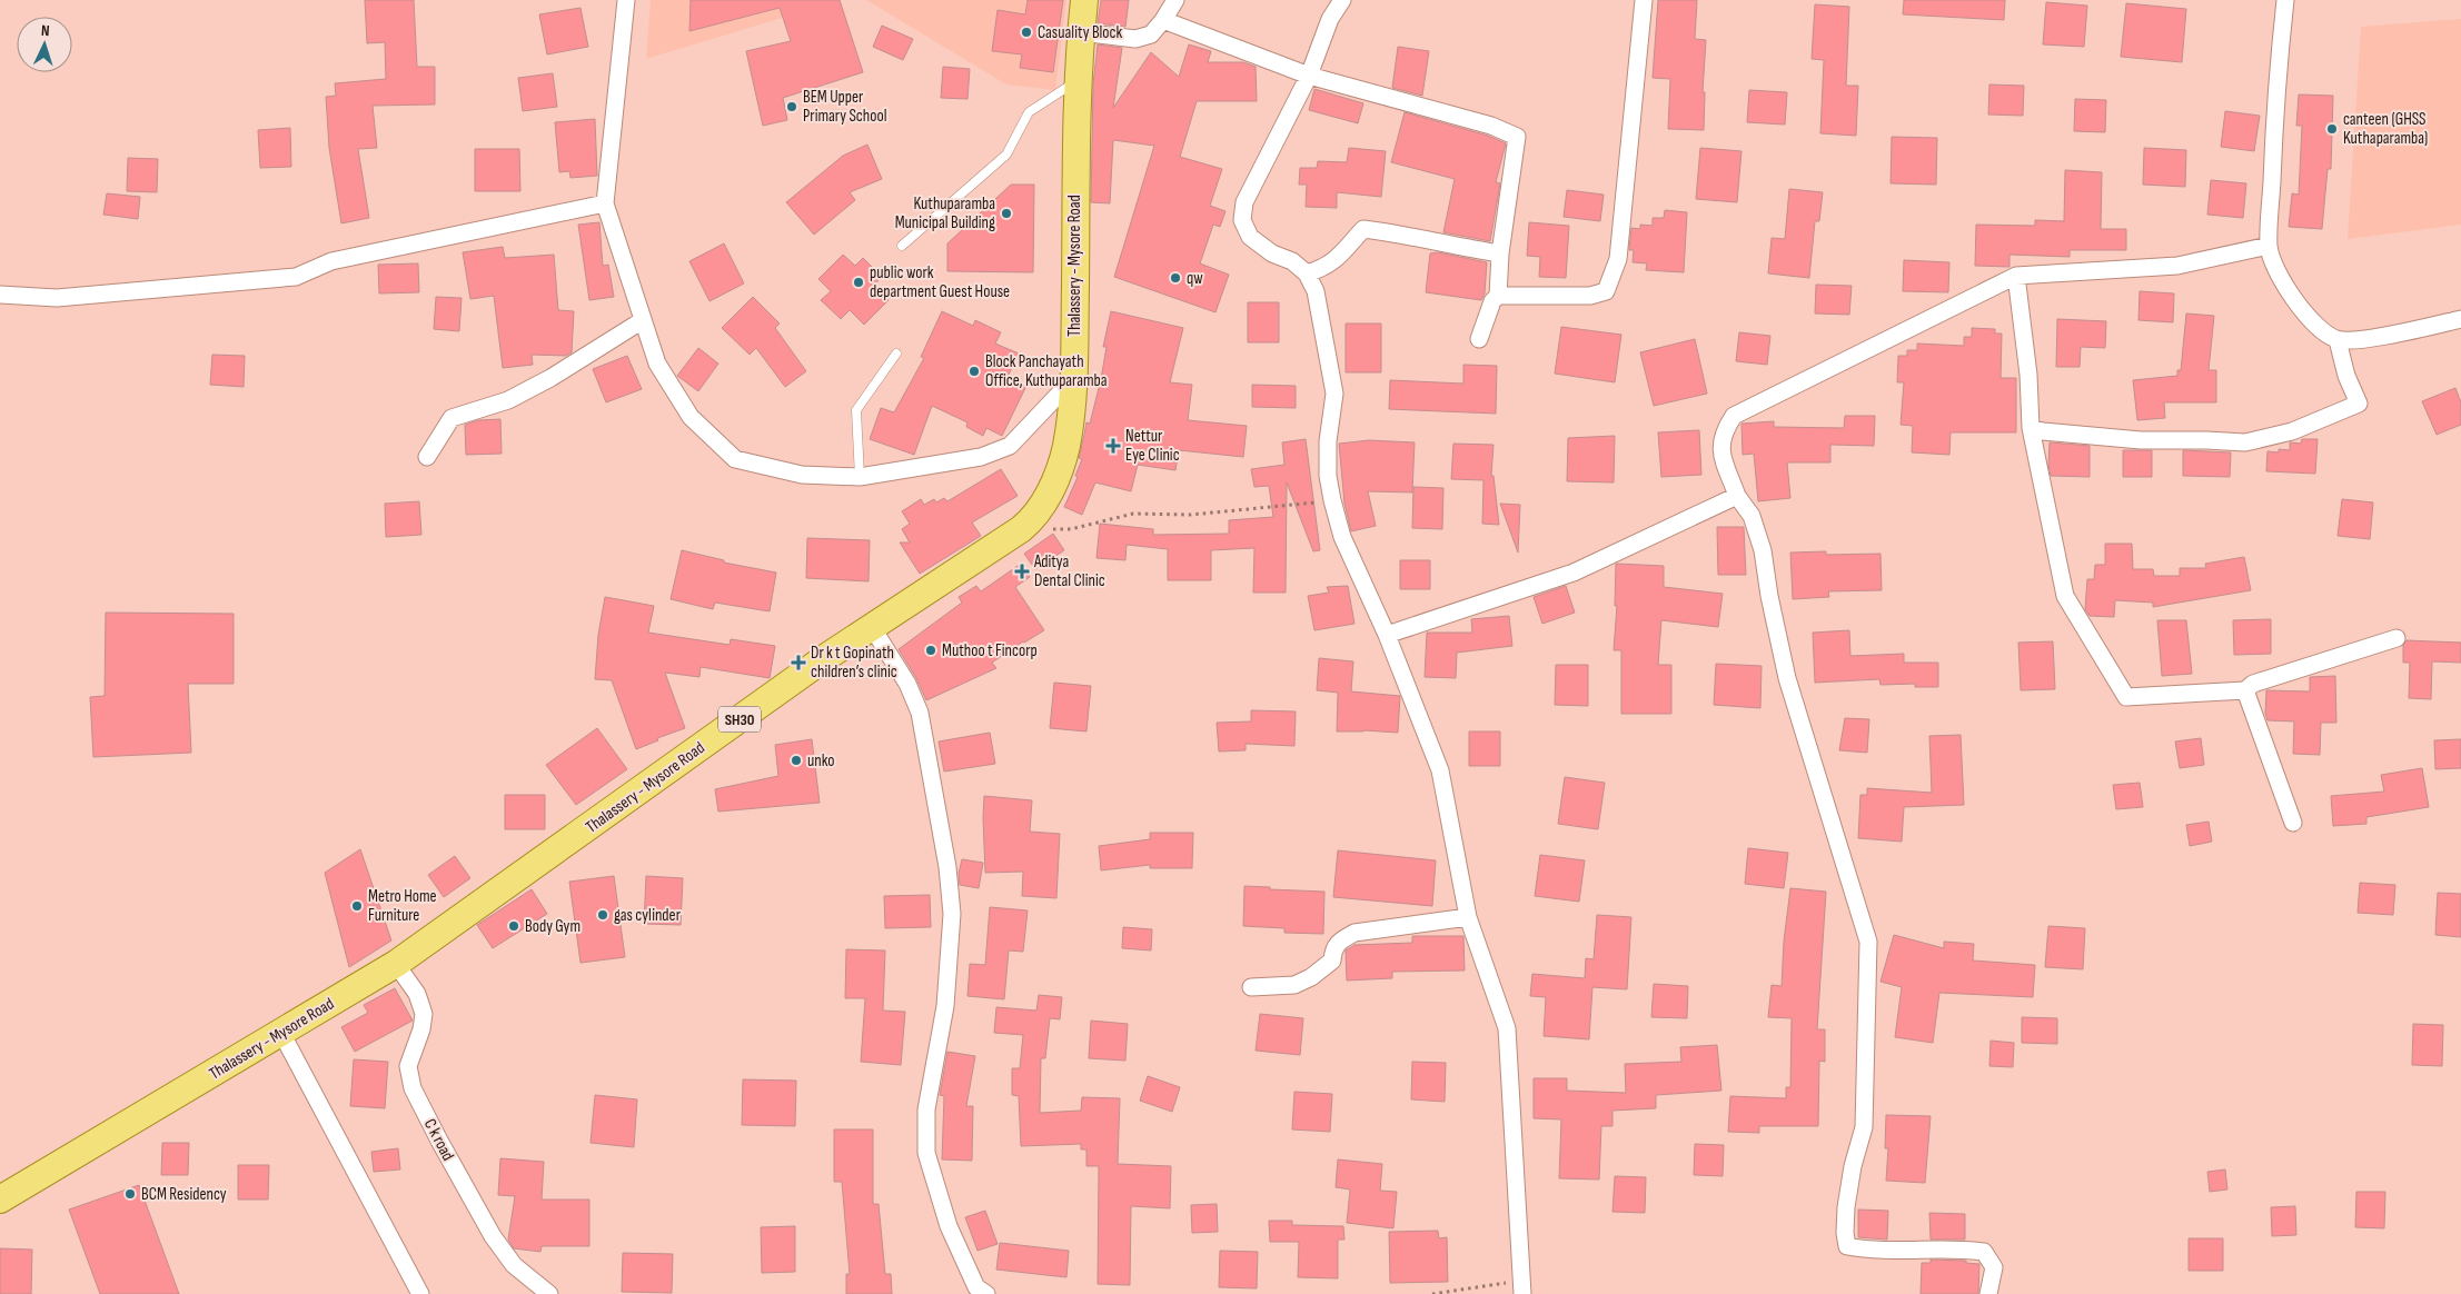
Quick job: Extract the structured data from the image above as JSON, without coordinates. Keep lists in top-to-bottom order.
{
  "streets": {
    "main road": ["Thalassery - Mysore Road", "SH30"],
    "street": ["C k road"]
  },
  "crossings": [
    ["Thalassery - Mysore Road", "C k road"]
  ],
  "places": {
    "other": [
      "Casuality Block",
      "BEM Upper Primary School",
      "canteen (GHSS Kuthaparamba)",
      "Kuthuparamba Municipal Building",
      "qw",
      "public work department Guest House",
      "Block Panchayath Office, Kuthuparamba",
      "Muthoo t Fincorp",
      "unko",
      "Metro Home Furniture",
      "gas cylinder",
      "Body Gym",
      "BCM Residency"
    ],
    "health": ["Nettur Eye Clinic", "Aditya Dental Clinic", "Dr k t Gopinath children’s clinic"]
  },
  "north": "top"
}
